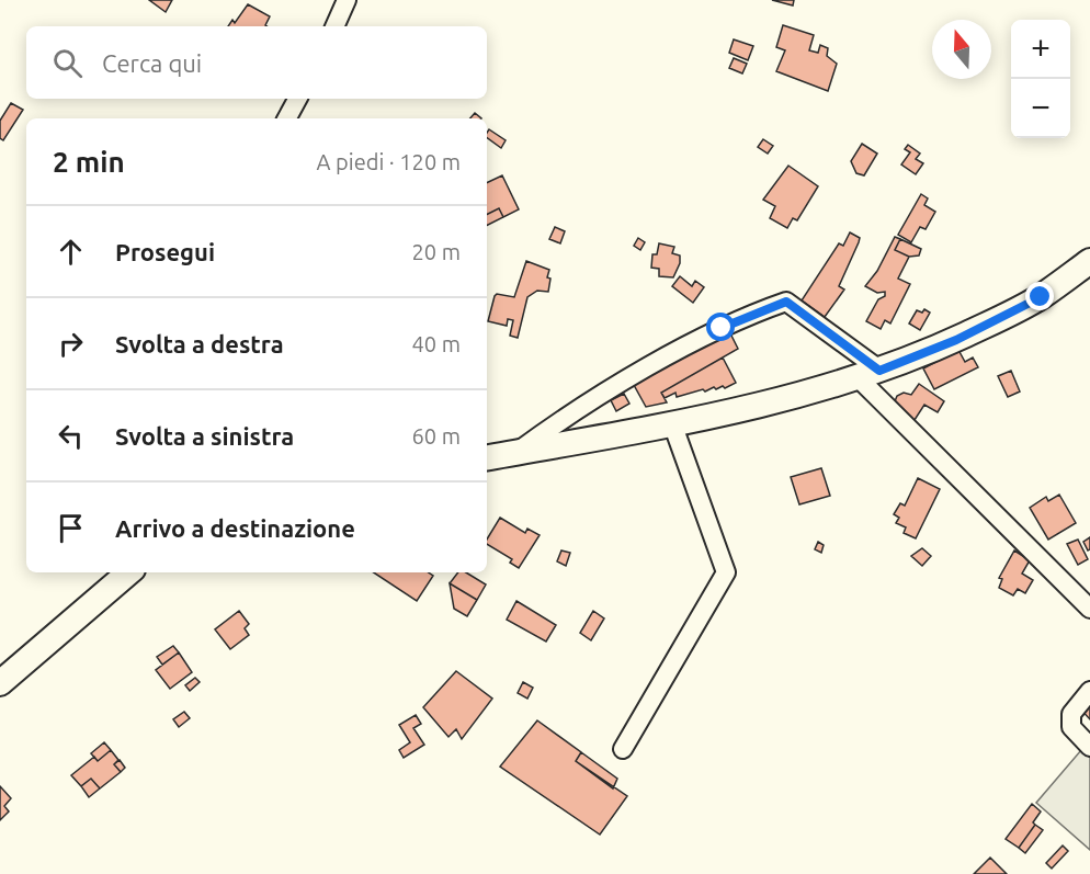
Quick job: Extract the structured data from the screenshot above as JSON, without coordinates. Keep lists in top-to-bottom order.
{
  "north": "top",
  "page": {
    "map_buttons": ["+", "−"],
    "search": "Cerca qui",
    "heading": ["2 min", "A piedi · 120 m"],
    "list": [
      ["Prosegui", "20 m"],
      ["Svolta a destra", "40 m"],
      ["Svolta a sinistra", "60 m"],
      "Arrivo a destinazione"
    ]
  }
}
